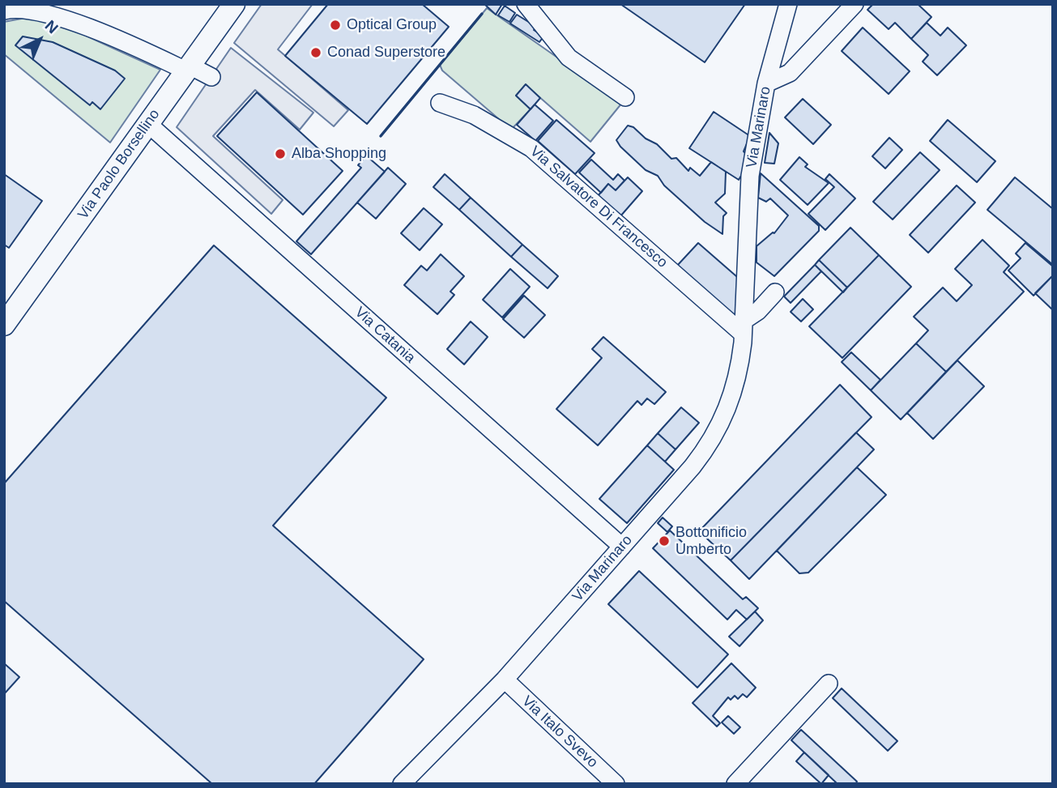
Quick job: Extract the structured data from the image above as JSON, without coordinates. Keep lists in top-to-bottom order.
{
  "streets": {
    "main road": ["Via Paolo Borsellino"],
    "street": [
      "Via Marinaro",
      "Via Salvatore Di Francesco",
      "Via Catania",
      "Via Italo Svevo"
    ]
  },
  "crossings": [
    ["Via Marinaro", "Via Salvatore Di Francesco"],
    ["Via Marinaro", "Via Catania"],
    ["Via Marinaro", "Via Italo Svevo"],
    ["Via Paolo Borsellino", "Via Catania"]
  ],
  "places": [
    "Optical Group",
    "Conad Superstore",
    "Alba Shopping",
    "Bottonificio Umberto"
  ],
  "north": "top right"
}
